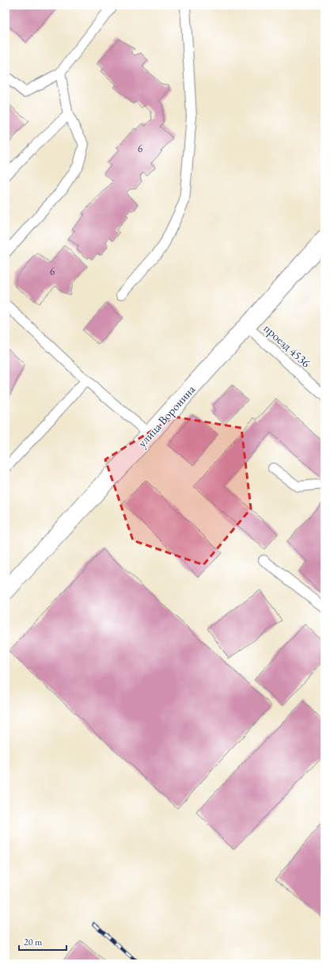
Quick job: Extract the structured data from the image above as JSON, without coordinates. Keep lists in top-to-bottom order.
{
  "streets": {
    "street": ["улица Воронина"],
    "lane": ["проезд 4536"]
  },
  "crossings": [
    ["проезд 4536", "улица Воронина"]
  ],
  "house_numbers": ["6", "6"],
  "scale_bar": "20 m"
}
